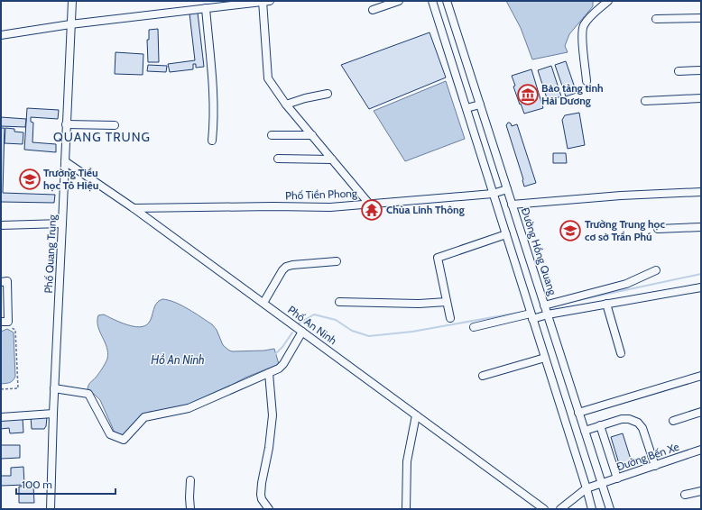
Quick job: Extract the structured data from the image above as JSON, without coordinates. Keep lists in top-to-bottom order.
{
  "streets": {
    "street": [
      "Phố Tiền Phong",
      "Đường Hồng Quang",
      "Phố Quang Trung",
      "Phố An Ninh",
      "Đường Bến Xe"
    ]
  },
  "crossings": [
    ["Phố Tiền Phong", "Đường Hồng Quang"],
    ["Phố Tiền Phong", "Phố An Ninh"],
    ["Đường Hồng Quang", "Đường Bến Xe"],
    ["Phố Quang Trung", "Phố An Ninh"]
  ],
  "districts": ["QUANG TRUNG"],
  "water": ["Hồ An Ninh"],
  "places": {
    "museum": ["Bảo tàng tỉnh Hải Dương"],
    "school or university": ["Trường Tiểu học Tô Hiệu", "Trường Trung học cơ sở Trần Phú"],
    "temple": ["Chùa Linh Thông"]
  },
  "scale_bar": "100 m"
}
